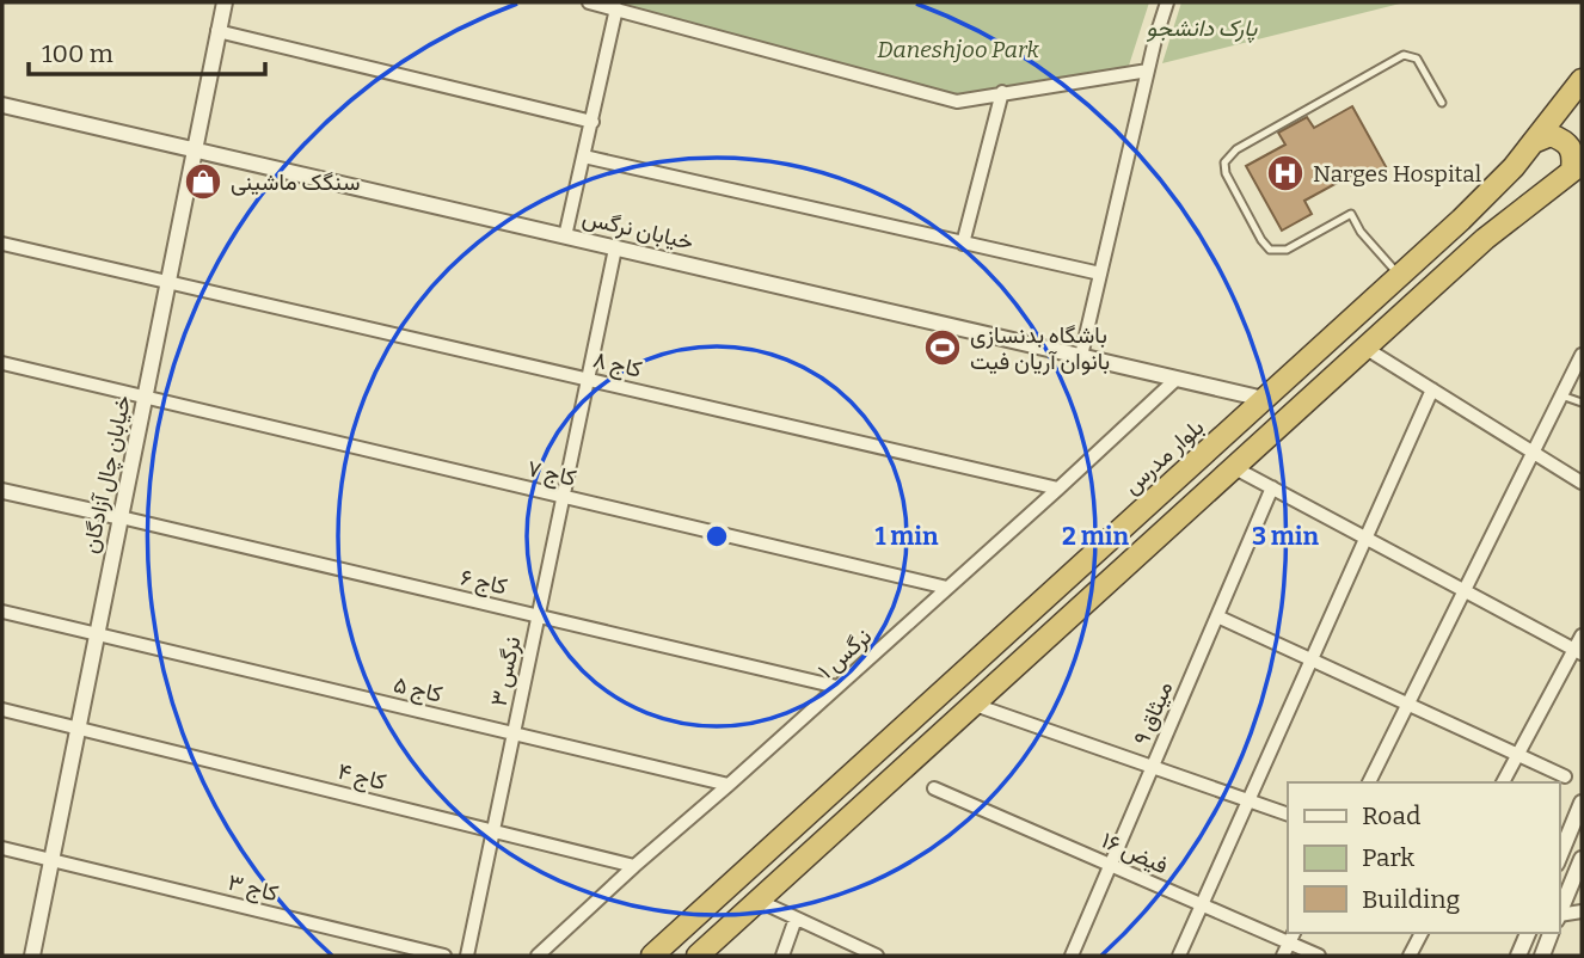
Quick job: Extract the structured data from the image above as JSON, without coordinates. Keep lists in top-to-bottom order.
{
  "streets": {
    "highway": ["بلوار مدرس"],
    "street": [
      "خیابان نرگس",
      "کاج ۸",
      "کاج ۷",
      "خیابان چال آزادگان",
      "کاج ۶",
      "نرگس ۱",
      "نرگس ۳",
      "کاج ۵",
      "میثاق ۹",
      "کاج ۴",
      "فیض ۱۶",
      "کاج ۳"
    ]
  },
  "crossings": [
    ["خیابان نرگس", "بلوار مدرس"],
    ["خیابان نرگس", "خیابان چال آزادگان"],
    ["خیابان نرگس", "نرگس ۱"],
    ["خیابان نرگس", "نرگس ۳"],
    ["کاج ۸", "خیابان چال آزادگان"],
    ["کاج ۸", "نرگس ۱"],
    ["کاج ۸", "نرگس ۳"],
    ["کاج ۷", "خیابان چال آزادگان"],
    ["کاج ۷", "نرگس ۱"],
    ["کاج ۷", "نرگس ۳"],
    ["خیابان چال آزادگان", "کاج ۶"],
    ["خیابان چال آزادگان", "کاج ۵"],
    ["خیابان چال آزادگان", "کاج ۴"],
    ["خیابان چال آزادگان", "کاج ۳"],
    ["کاج ۶", "نرگس ۱"],
    ["کاج ۶", "نرگس ۳"],
    ["نرگس ۱", "کاج ۵"],
    ["نرگس ۱", "کاج ۴"],
    ["نرگس ۳", "کاج ۵"],
    ["نرگس ۳", "کاج ۴"],
    ["میثاق ۹", "فیض ۱۶"]
  ],
  "parks": ["پارک دانشجو", "Daneshjoo Park"],
  "places": {
    "hospital": ["Narges Hospital"],
    "shop": ["سنگک ماشینی"],
    "sports": ["باشگاه بدنسازی بانوان آریان فیت"]
  },
  "legend": ["Road", "Park", "Building"],
  "scale_bar": "100 m",
  "rings": ["1 min", "2 min", "3 min"]
}
